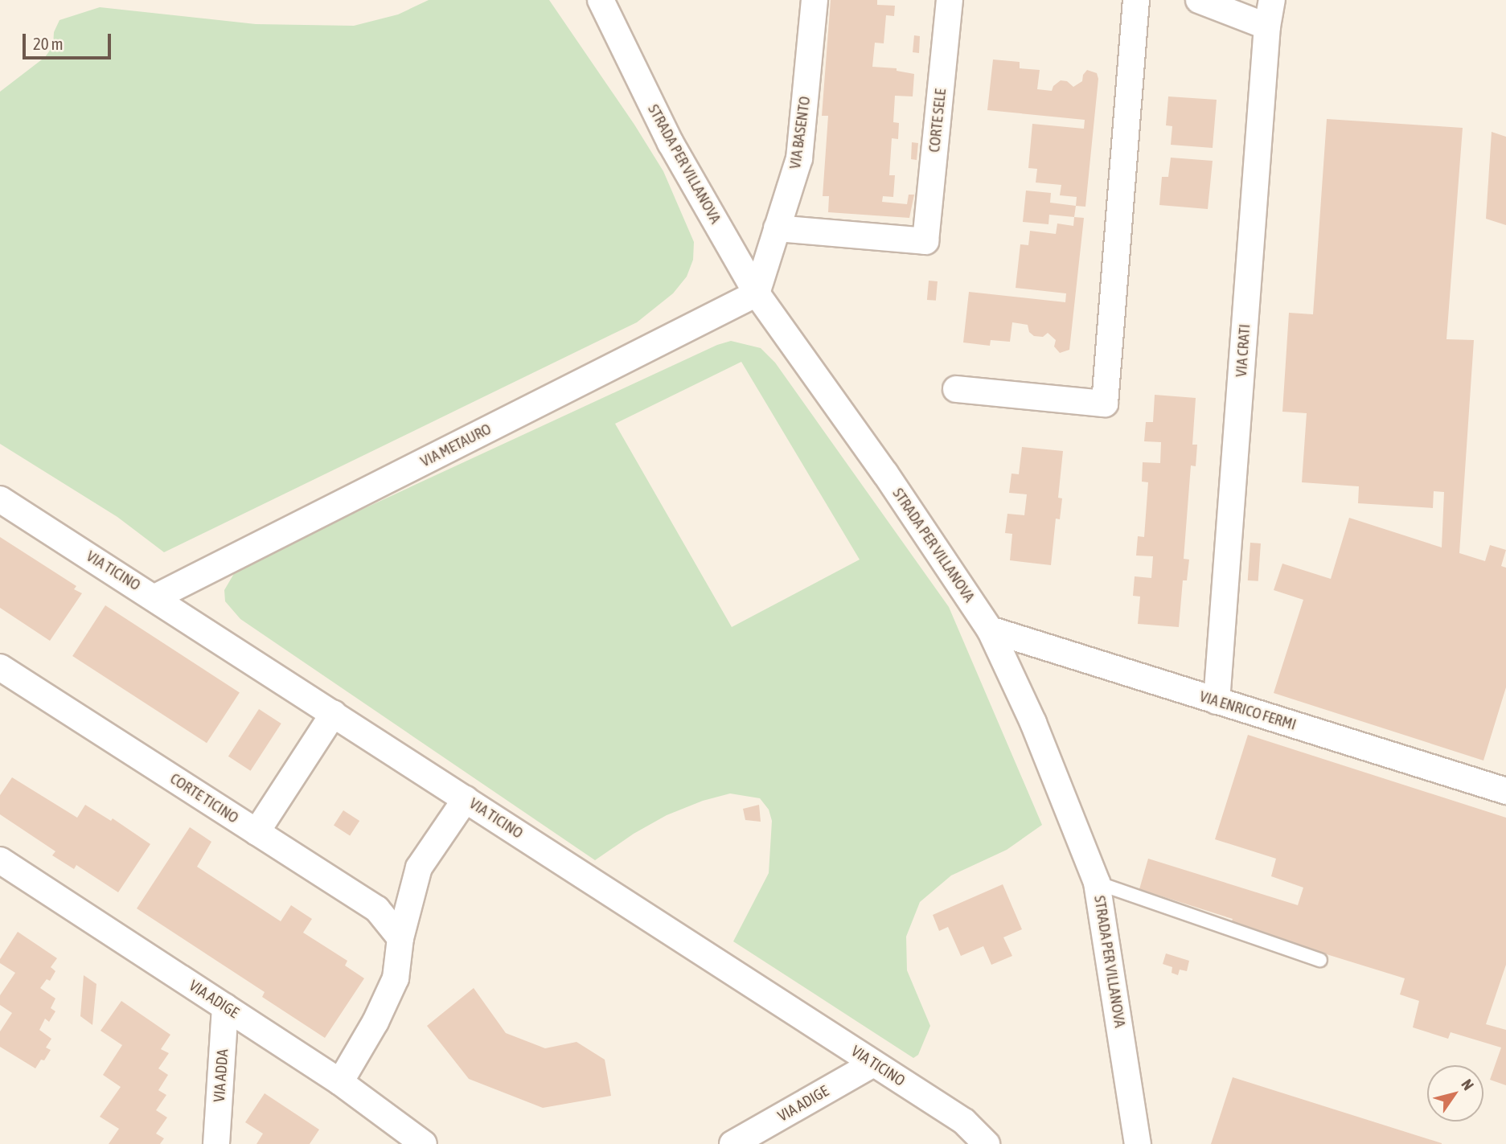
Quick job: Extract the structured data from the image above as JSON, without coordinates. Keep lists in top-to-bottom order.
{
  "streets": {
    "street": [
      "CORTE SELE",
      "VIA BASENTO",
      "STRADA PER VILLANOVA",
      "VIA CRATI",
      "VIA METAURO",
      "VIA TICINO",
      "VIA ENRICO FERMI",
      "CORTE TICINO",
      "VIA ADIGE",
      "VIA ADDA"
    ]
  },
  "crossings": [
    ["CORTE SELE", "VIA BASENTO"],
    ["VIA BASENTO", "STRADA PER VILLANOVA"],
    ["VIA BASENTO", "VIA METAURO"],
    ["STRADA PER VILLANOVA", "VIA METAURO"],
    ["STRADA PER VILLANOVA", "VIA ENRICO FERMI"],
    ["VIA CRATI", "VIA ENRICO FERMI"],
    ["VIA METAURO", "VIA TICINO"],
    ["VIA TICINO", "VIA ADIGE"],
    ["VIA ADIGE", "VIA ADDA"]
  ],
  "scale_bar": "20 m",
  "north": "top right"
}
